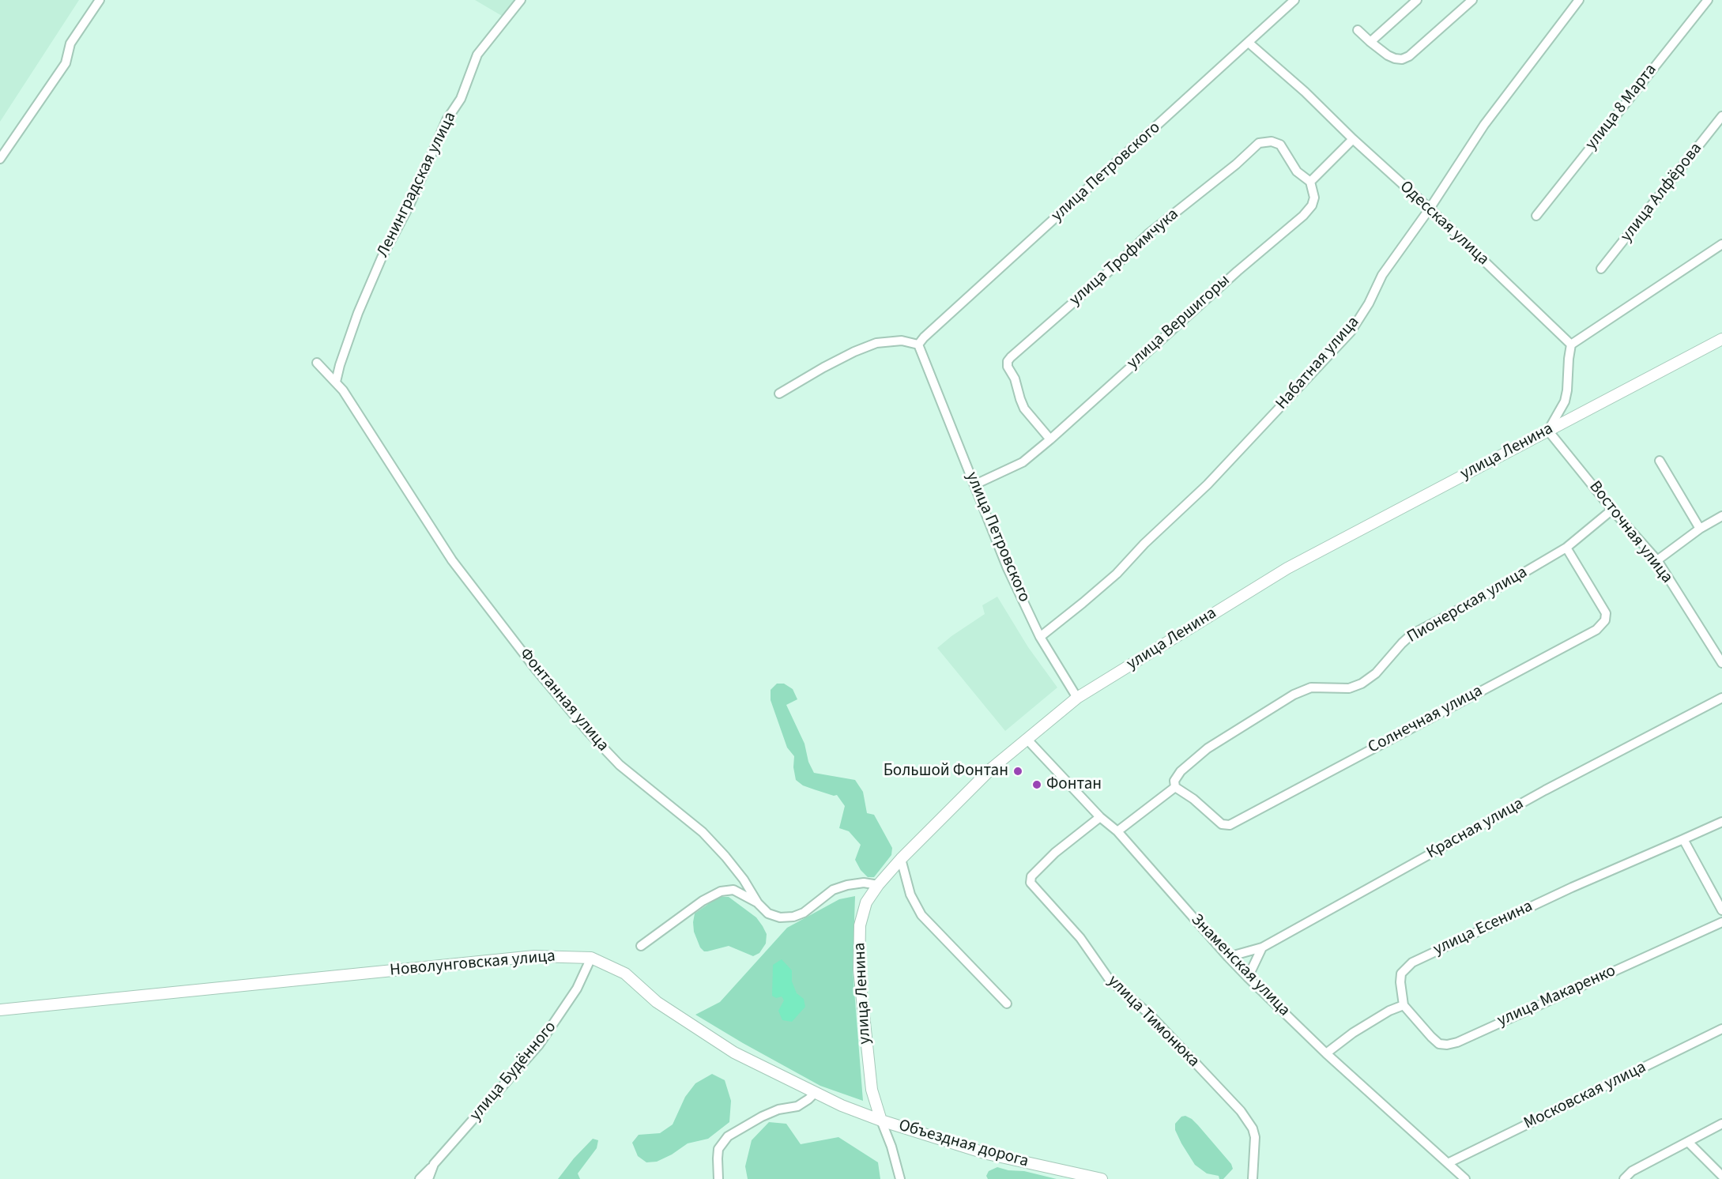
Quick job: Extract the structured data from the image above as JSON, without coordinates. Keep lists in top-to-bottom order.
{
  "streets": {
    "street": [
      "улица 8 Марта",
      "улица Петровского",
      "Ленинградская улица",
      "улица Алфёрова",
      "Одесская улица",
      "улица Трофимчука",
      "улица Вершигоры",
      "Набатная улица",
      "улица Ленина",
      "Восточная улица",
      "Пионерская улица",
      "Фонтанная улица",
      "Солнечная улица",
      "Красная улица",
      "улица Есенина",
      "Новолунговская улица",
      "Знаменская улица",
      "улица Макаренко",
      "улица Тимонюка",
      "улица Будённого",
      "Московская улица",
      "Объездная дорога"
    ]
  },
  "crossings": [
    ["улица Петровского", "Одесская улица"],
    ["улица Петровского", "улица Вершигоры"],
    ["улица Петровского", "Набатная улица"],
    ["улица Петровского", "улица Ленина"],
    ["Ленинградская улица", "Фонтанная улица"],
    ["Одесская улица", "Набатная улица"],
    ["улица Трофимчука", "улица Вершигоры"],
    ["улица Ленина", "Восточная улица"],
    ["улица Ленина", "Фонтанная улица"],
    ["улица Ленина", "Новолунговская улица"],
    ["улица Ленина", "Знаменская улица"],
    ["улица Ленина", "Объездная дорога"],
    ["Восточная улица", "Пионерская улица"],
    ["Пионерская улица", "Солнечная улица"],
    ["Пионерская улица", "Знаменская улица"],
    ["Красная улица", "Знаменская улица"],
    ["улица Есенина", "улица Макаренко"],
    ["Новолунговская улица", "улица Будённого"],
    ["Новолунговская улица", "Объездная дорога"],
    ["Знаменская улица", "улица Тимонюка"],
    ["Знаменская улица", "Московская улица"]
  ],
  "places": ["Большой Фонтан", "Фонтан"]
}
